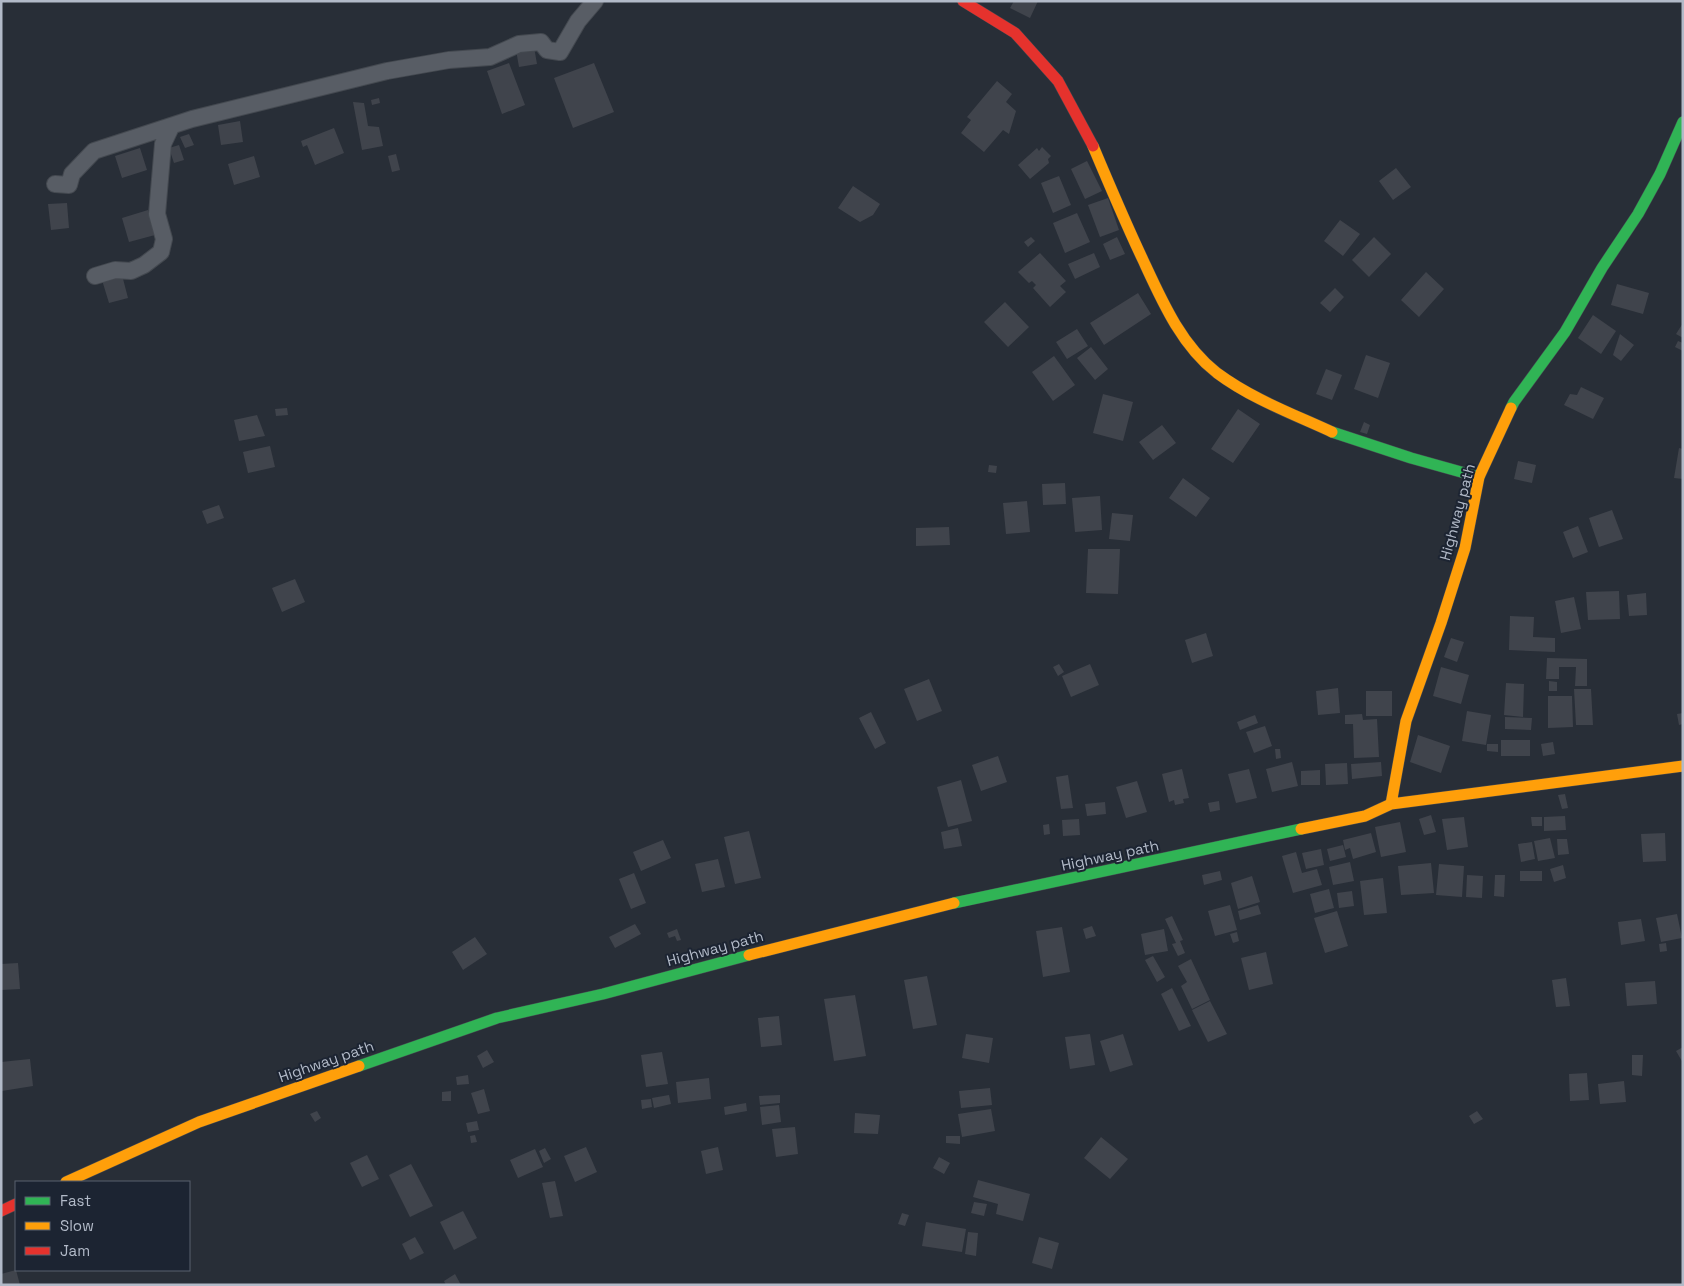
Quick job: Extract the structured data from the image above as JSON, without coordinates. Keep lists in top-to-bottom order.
{
  "streets": {
    "street": ["Highway path"]
  },
  "legend": ["Fast", "Slow", "Jam"]
}
